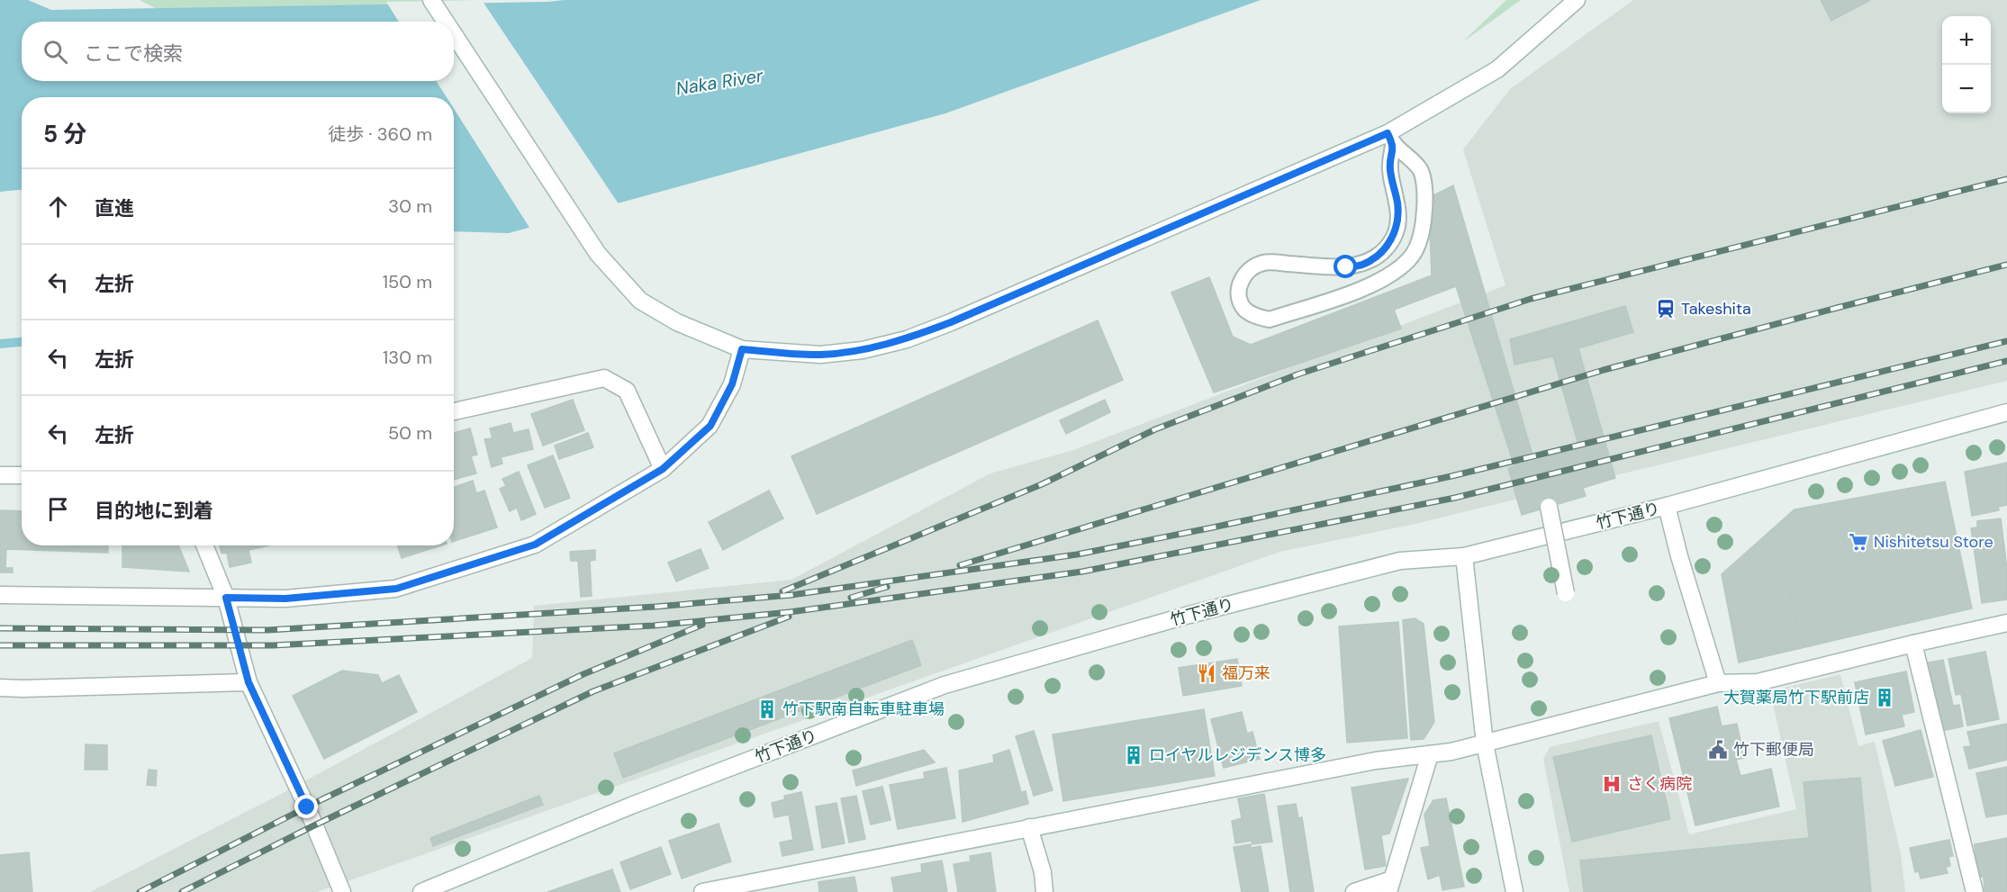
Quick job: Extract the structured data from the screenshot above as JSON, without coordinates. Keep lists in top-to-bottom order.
{
  "streets": {
    "street": ["竹下通り"]
  },
  "water": ["Naka River"],
  "places": {
    "station": ["Takeshita"],
    "supermarket": ["Nishitetsu Store"],
    "restaurant": ["福万来"],
    "building": ["大賀薬局竹下駅前店", "竹下駅南自転車駐車場", "ロイヤルレジデンス博多"],
    "public building": ["竹下郵便局"],
    "hospital": ["さく病院"]
  },
  "page": {
    "map_buttons": ["+", "−"],
    "search": "ここで検索",
    "heading": ["5 分", "徒歩 · 360 m"],
    "list": [
      ["直進", "30 m"],
      ["左折", "150 m"],
      ["左折", "130 m"],
      ["左折", "50 m"],
      "目的地に到着"
    ]
  }
}
